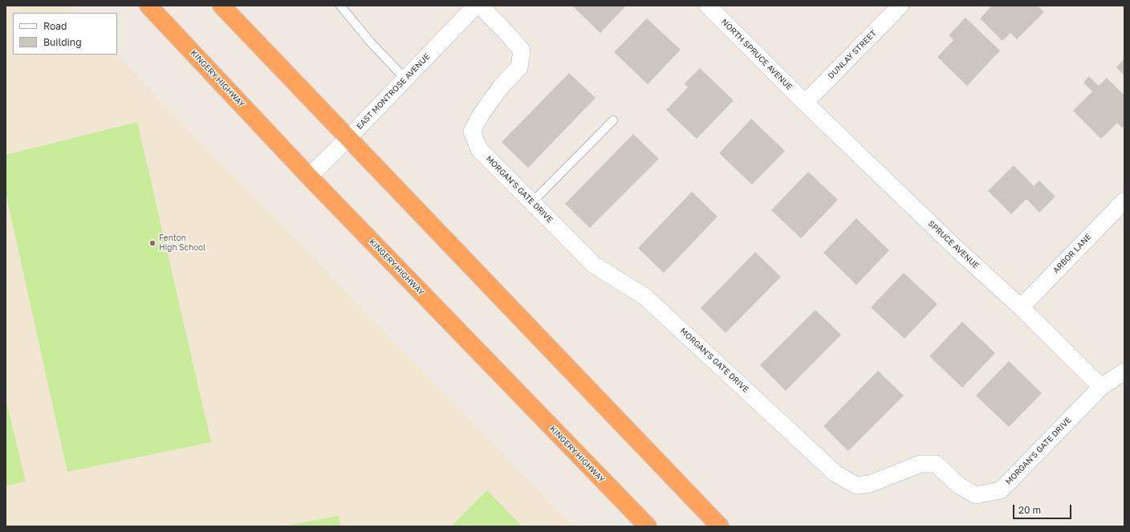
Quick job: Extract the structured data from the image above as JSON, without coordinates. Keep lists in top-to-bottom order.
{
  "streets": {
    "highway": ["KINGERY HIGHWAY"],
    "street": [
      "NORTH SPRUCE AVENUE",
      "DUNLAY STREET",
      "EAST MONTROSE AVENUE",
      "MORGAN'S GATE DRIVE",
      "SPRUCE AVENUE",
      "ARBOR LANE"
    ]
  },
  "crossings": [
    ["NORTH SPRUCE AVENUE", "DUNLAY STREET"],
    ["NORTH SPRUCE AVENUE", "SPRUCE AVENUE"],
    ["DUNLAY STREET", "SPRUCE AVENUE"],
    ["KINGERY HIGHWAY", "EAST MONTROSE AVENUE"],
    ["MORGAN'S GATE DRIVE", "SPRUCE AVENUE"],
    ["SPRUCE AVENUE", "ARBOR LANE"]
  ],
  "places": ["Fenton High School"],
  "legend": ["Road", "Building"],
  "scale_bar": "20 m"
}
